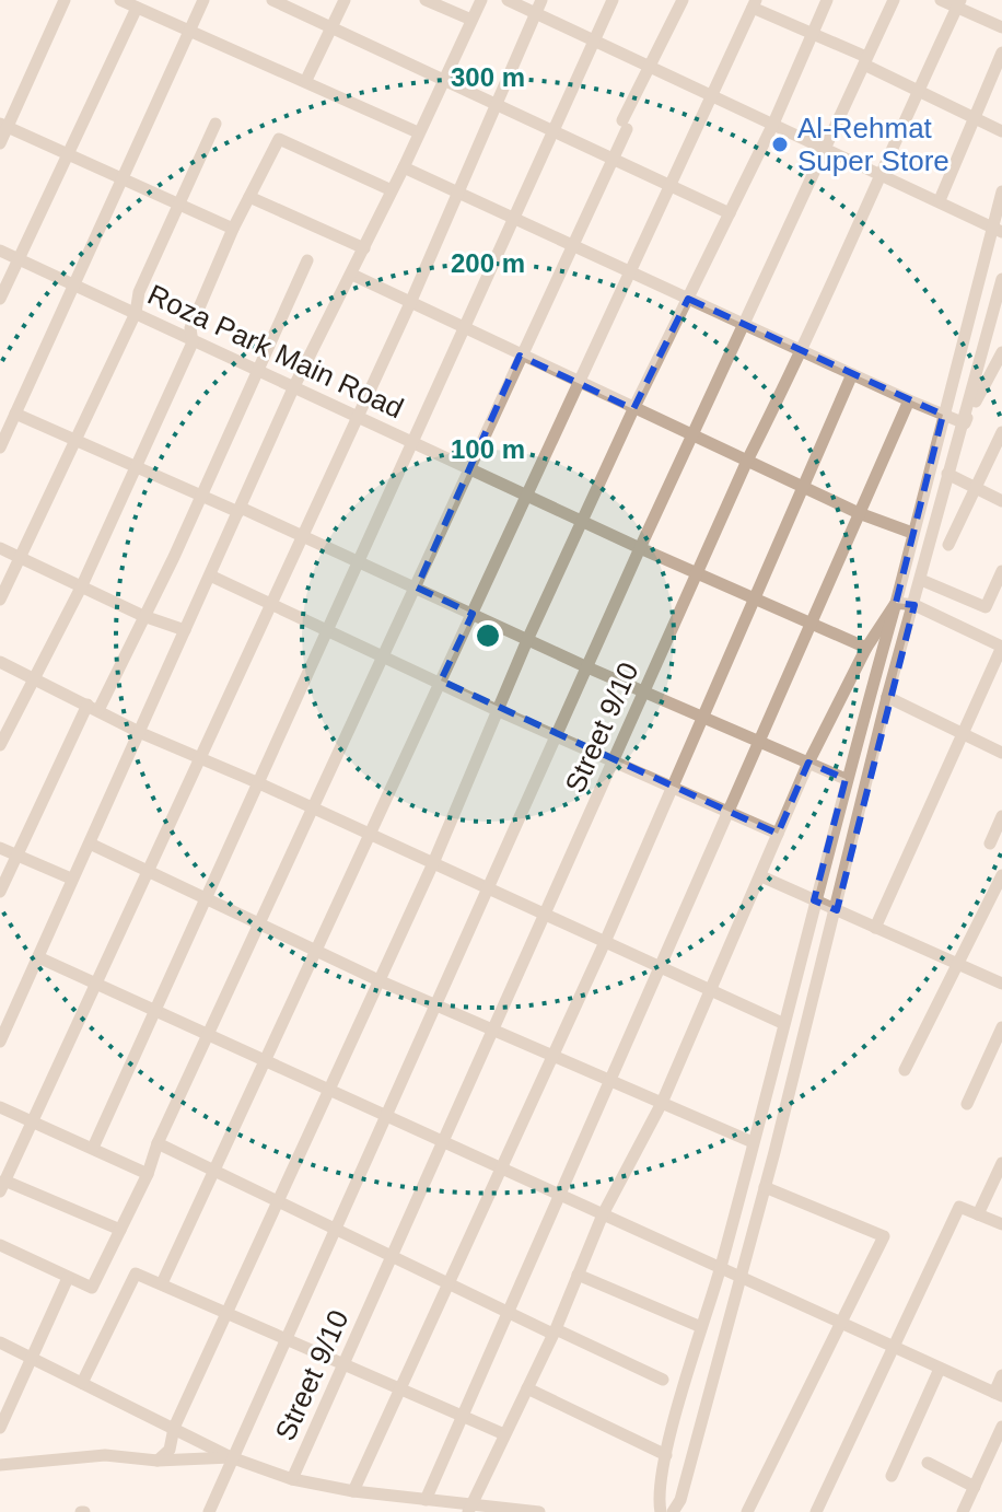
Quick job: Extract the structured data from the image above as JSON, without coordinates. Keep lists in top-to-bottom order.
{
  "streets": {
    "street": ["Roza Park Main Road", "Street 9/10"]
  },
  "crossings": [
    ["Roza Park Main Road", "Street 9/10"]
  ],
  "places": ["Al-Rehmat Super Store"],
  "rings": ["300 m", "200 m", "100 m"]
}
